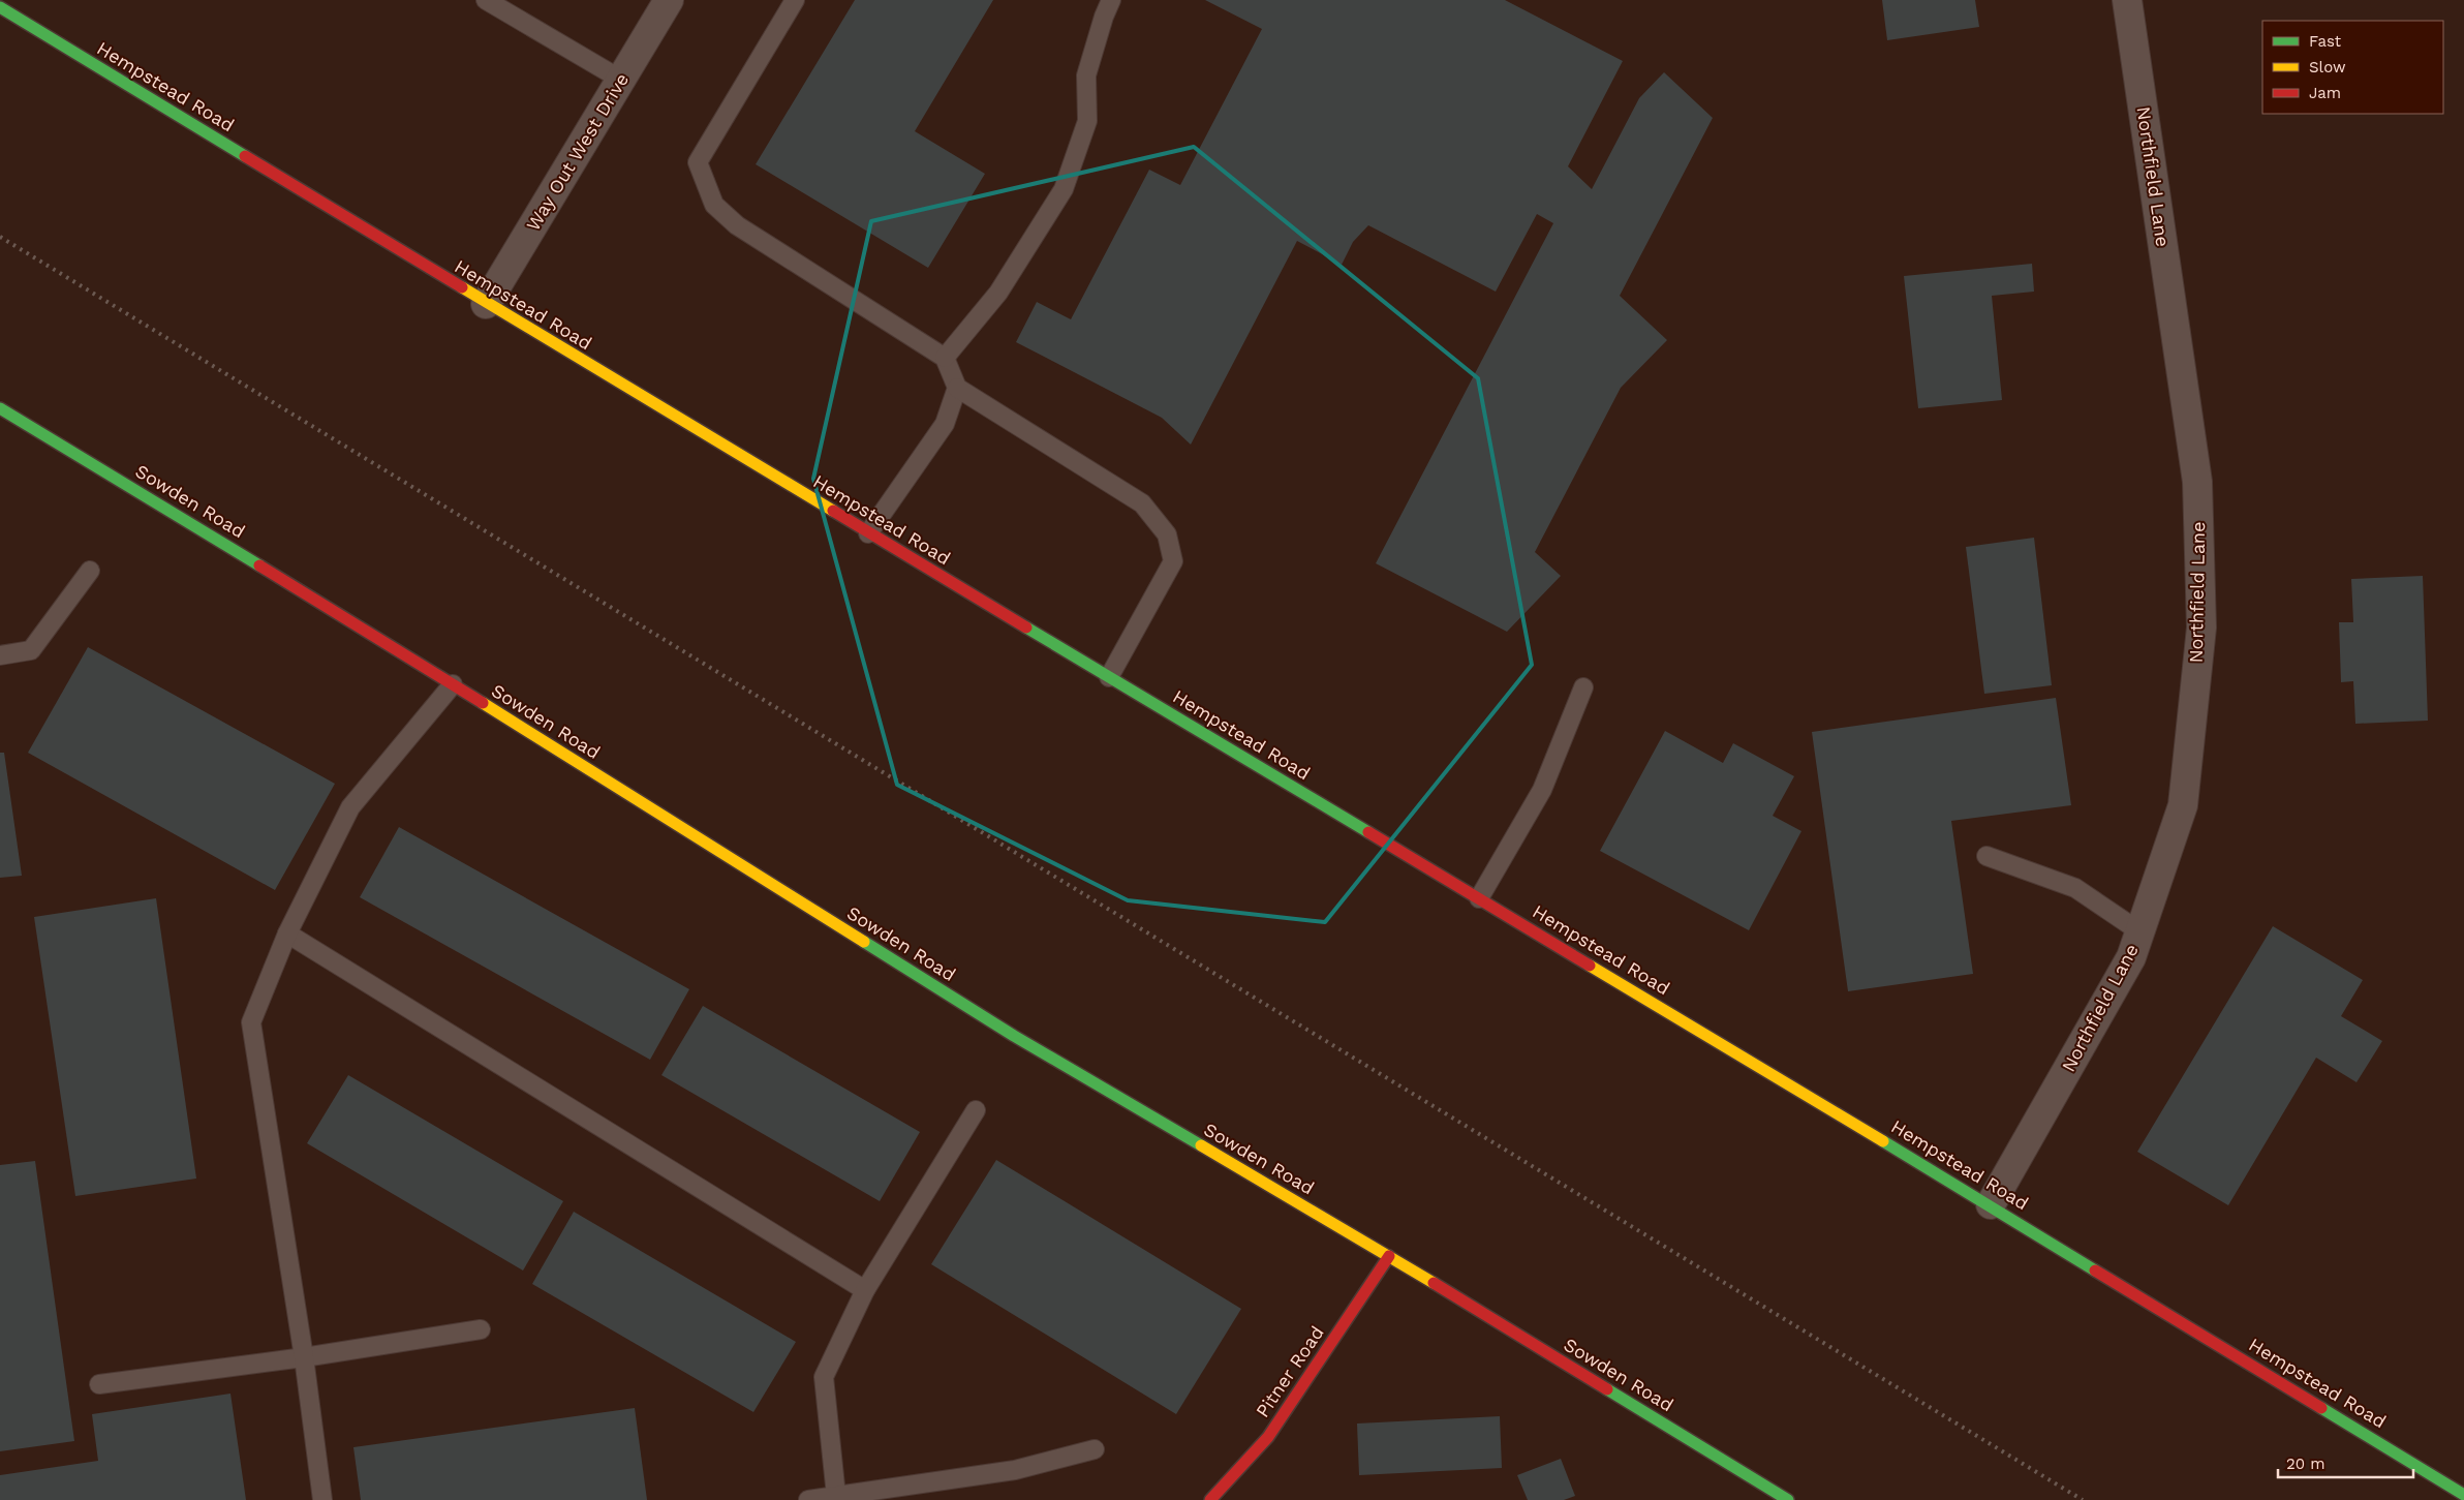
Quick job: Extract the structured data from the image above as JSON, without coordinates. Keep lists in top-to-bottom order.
{
  "streets": {
    "main road": ["Hempstead Road", "Sowden Road", "Pitner Road"],
    "street": ["Way Out West Drive", "Northfield Lane"]
  },
  "crossings": [
    ["Hempstead Road", "Way Out West Drive"],
    ["Hempstead Road", "Northfield Lane"],
    ["Sowden Road", "Pitner Road"]
  ],
  "legend": ["Fast", "Slow", "Jam"],
  "scale_bar": "20 m"
}
